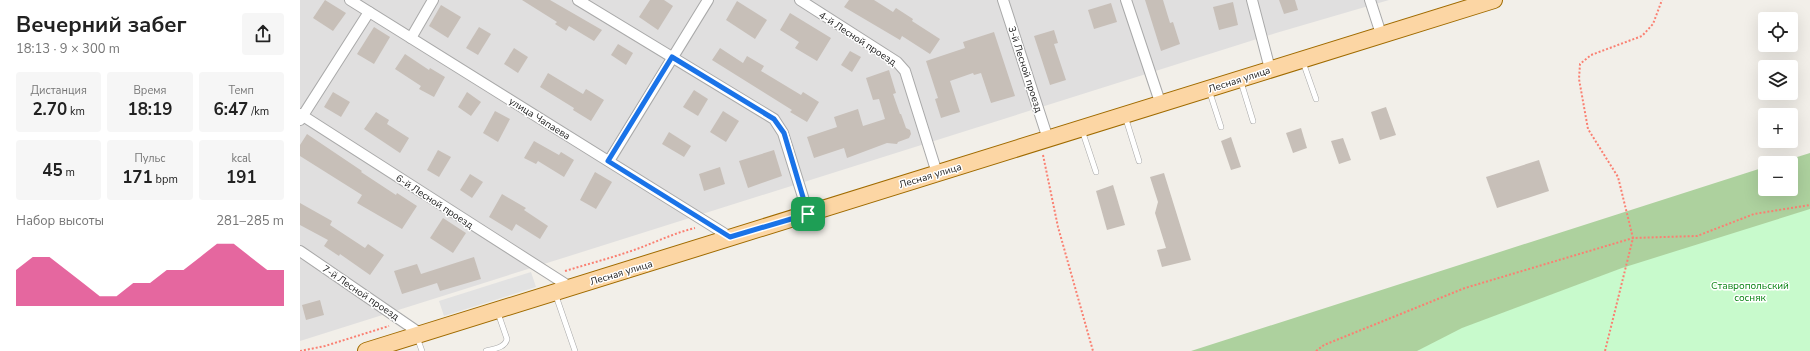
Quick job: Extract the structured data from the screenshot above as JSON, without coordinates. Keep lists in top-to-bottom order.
{
  "streets": {
    "main road": ["Лесная улица"],
    "street": [
      "4-й Лесной проезд",
      "3-й Лесной проезд",
      "улица Чапаева",
      "6-й Лесной проезд",
      "7-й Лесной проезд"
    ]
  },
  "crossings": [
    ["4-й Лесной проезд", "Лесная улица"],
    ["3-й Лесной проезд", "Лесная улица"],
    ["Лесная улица", "улица Чапаева"],
    ["Лесная улица", "6-й Лесной проезд"],
    ["Лесная улица", "7-й Лесной проезд"]
  ],
  "parks": ["Ставропольский сосняк"],
  "page": {
    "heading": ["Вечерний забег", "18:13 · 9 × 300 m"],
    "map_buttons": ["+", "−"],
    "stats": [
      ["Дистанция", "2.70 km"],
      ["Время", "18:19"],
      ["Темп", "6:47 /km"],
      ["45 m"],
      ["Пульс", "171 bpm"],
      ["kcal", "191"]
    ],
    "chart": ["Набор высоты", "281–285 m"]
  }
}
